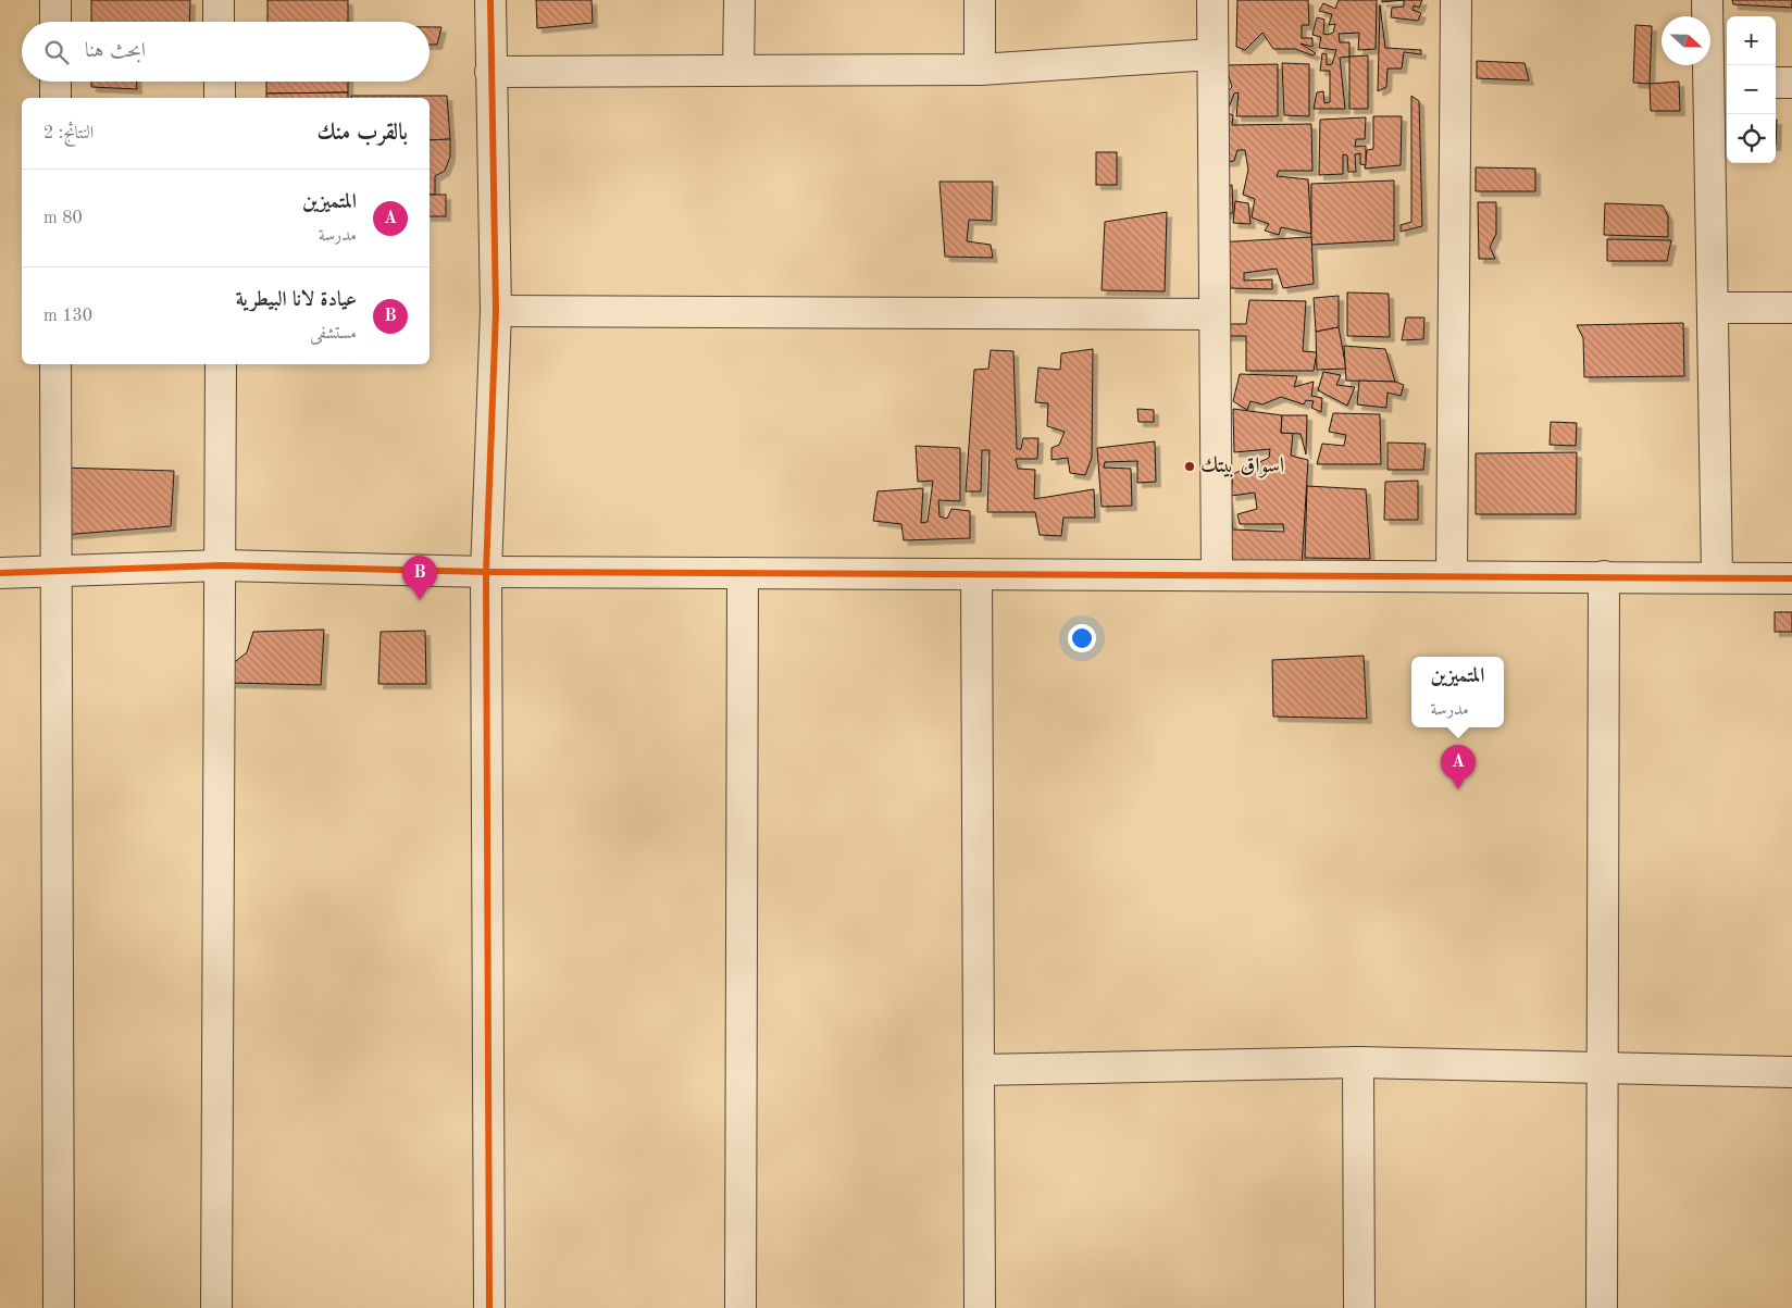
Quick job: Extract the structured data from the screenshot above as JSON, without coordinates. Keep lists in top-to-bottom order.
{
  "places": ["اسواق بيتك"],
  "north": "right",
  "page": {
    "map_buttons": ["+", "−"],
    "search": "ابحث هنا",
    "heading": ["بالقرب منك", "النتائج: 2"],
    "list": [
      {
        "mark": "A",
        "name": "المتميزين",
        "note": "مدرسة",
        "value": "80 m"
      },
      {
        "mark": "B",
        "name": "عيادة لانا البيطرية",
        "note": "مستشفى",
        "value": "130 m"
      }
    ],
    "pins": ["B", "A"],
    "popup": ["المتميزين", "مدرسة"]
  }
}
